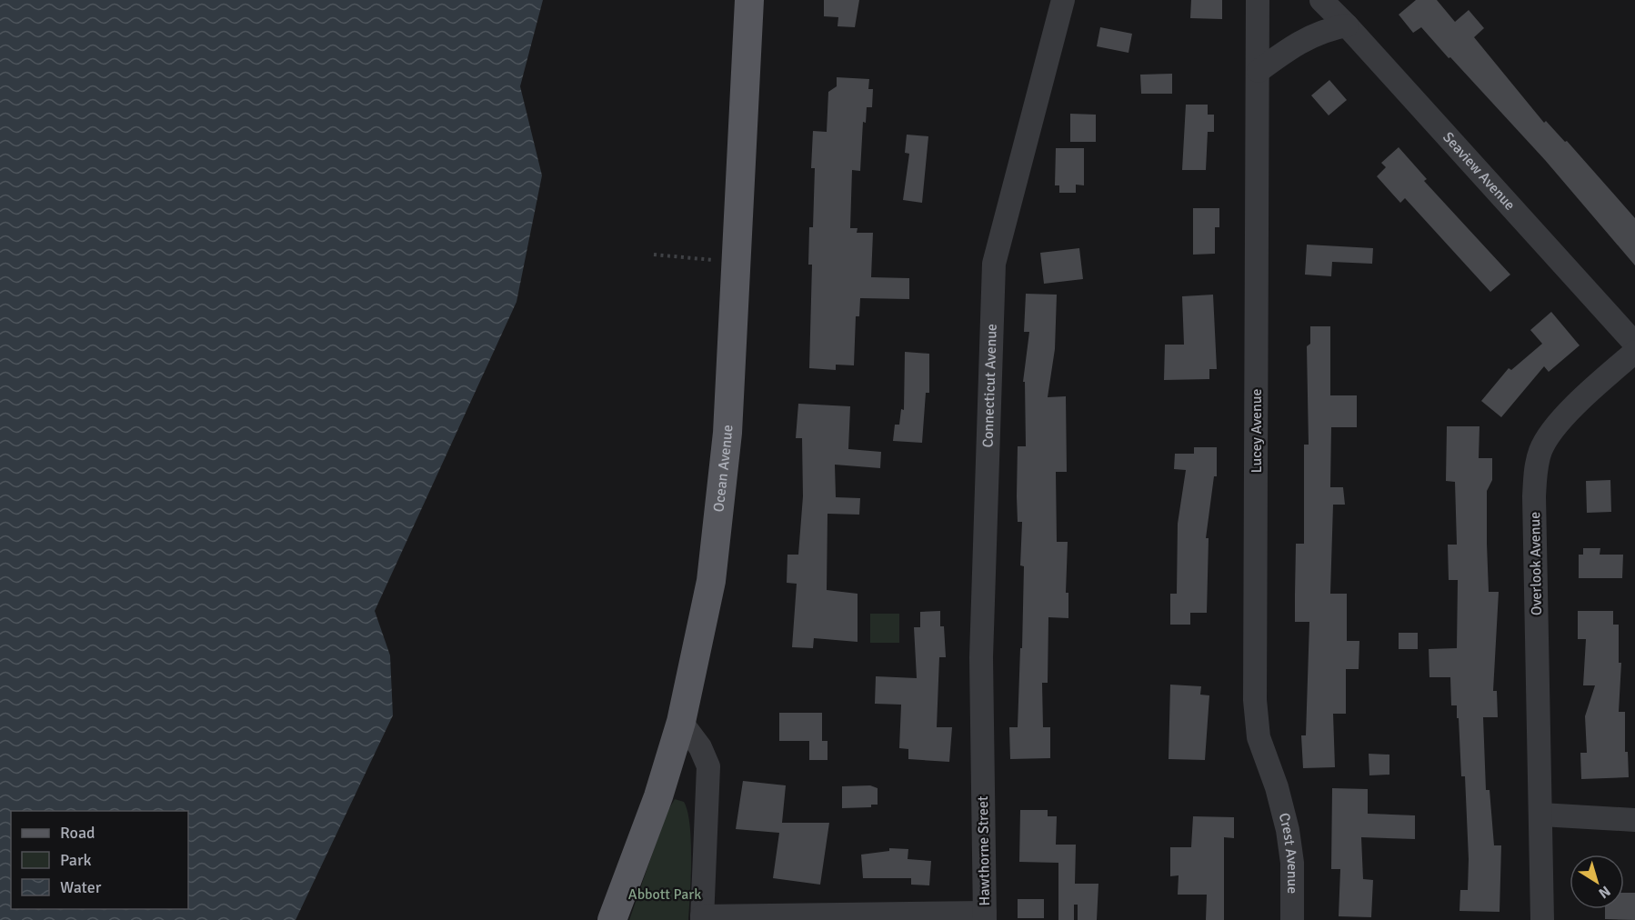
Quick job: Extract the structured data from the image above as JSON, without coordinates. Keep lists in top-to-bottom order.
{
  "streets": {
    "main road": ["Ocean Avenue"],
    "street": [
      "Seaview Avenue",
      "Connecticut Avenue",
      "Lucey Avenue",
      "Overlook Avenue",
      "Hawthorne Street",
      "Crest Avenue"
    ]
  },
  "crossings": [
    ["Connecticut Avenue", "Hawthorne Street"],
    ["Lucey Avenue", "Crest Avenue"]
  ],
  "parks": ["Abbott Park"],
  "legend": ["Road", "Park", "Water"],
  "north": "bottom right"
}
